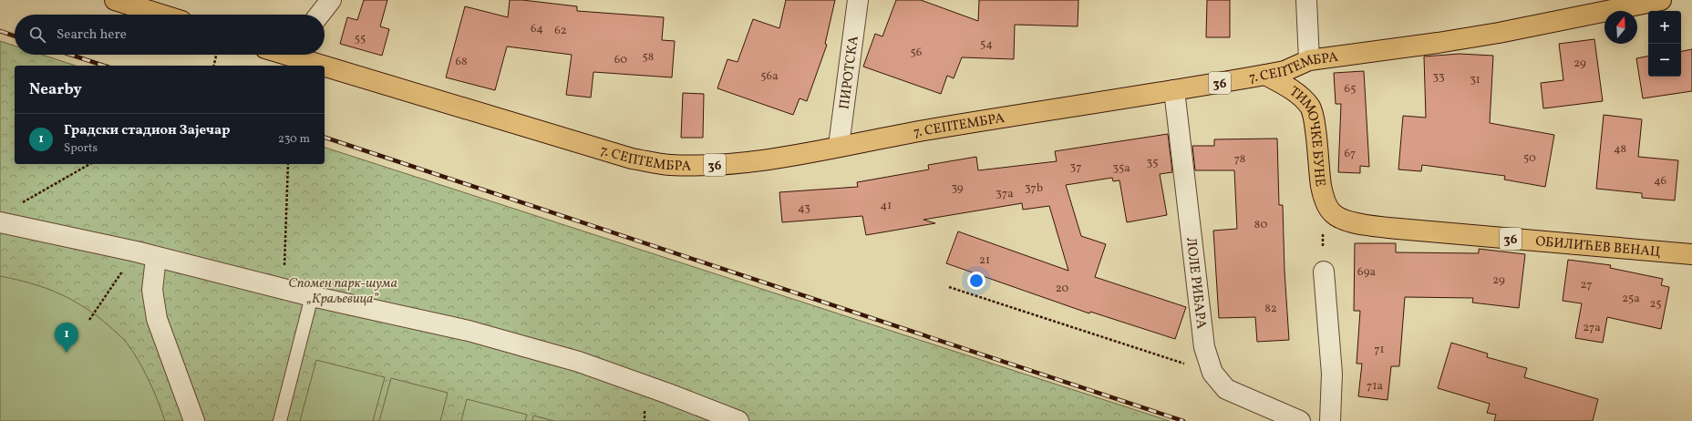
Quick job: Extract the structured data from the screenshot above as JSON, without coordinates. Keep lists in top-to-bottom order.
{
  "streets": {
    "main road": [
      "7. СЕПТЕМБРА",
      "36",
      "ТИМОЧКЕ БУНЕ",
      "ОБИЛИЋЕВ ВЕНАЦ"
    ],
    "street": ["ПИРОТСКА", "ЛОЛЕ РИБАРА"]
  },
  "crossings": [
    ["7. СЕПТЕМБРА", "ПИРОТСКА"],
    ["7. СЕПТЕМБРА", "ТИМОЧКЕ БУНЕ"],
    ["7. СЕПТЕМБРА", "ЛОЛЕ РИБАРА"],
    ["ТИМОЧКЕ БУНЕ", "ОБИЛИЋЕВ ВЕНАЦ"]
  ],
  "parks": ["Спомен парк-шума „Краљевица”"],
  "house_numbers": [
    "64",
    "62",
    "55",
    "54",
    "56",
    "58",
    "60",
    "68",
    "29",
    "56a",
    "33",
    "31",
    "65",
    "48",
    "67",
    "50",
    "78",
    "35",
    "37",
    "35a",
    "46",
    "39",
    "37b",
    "37a",
    "41",
    "43",
    "80",
    "21",
    "69a",
    "29",
    "27",
    "20",
    "25a",
    "25",
    "82",
    "27a",
    "71",
    "71a"
  ],
  "north": "top",
  "page": {
    "map_buttons": ["+", "−"],
    "search": "Search here",
    "heading": "Nearby",
    "list": [
      {
        "mark": "1",
        "name": "Градски стадион Зајечар",
        "note": "Sports",
        "value": "230 m"
      }
    ],
    "pins": "1"
  }
}
